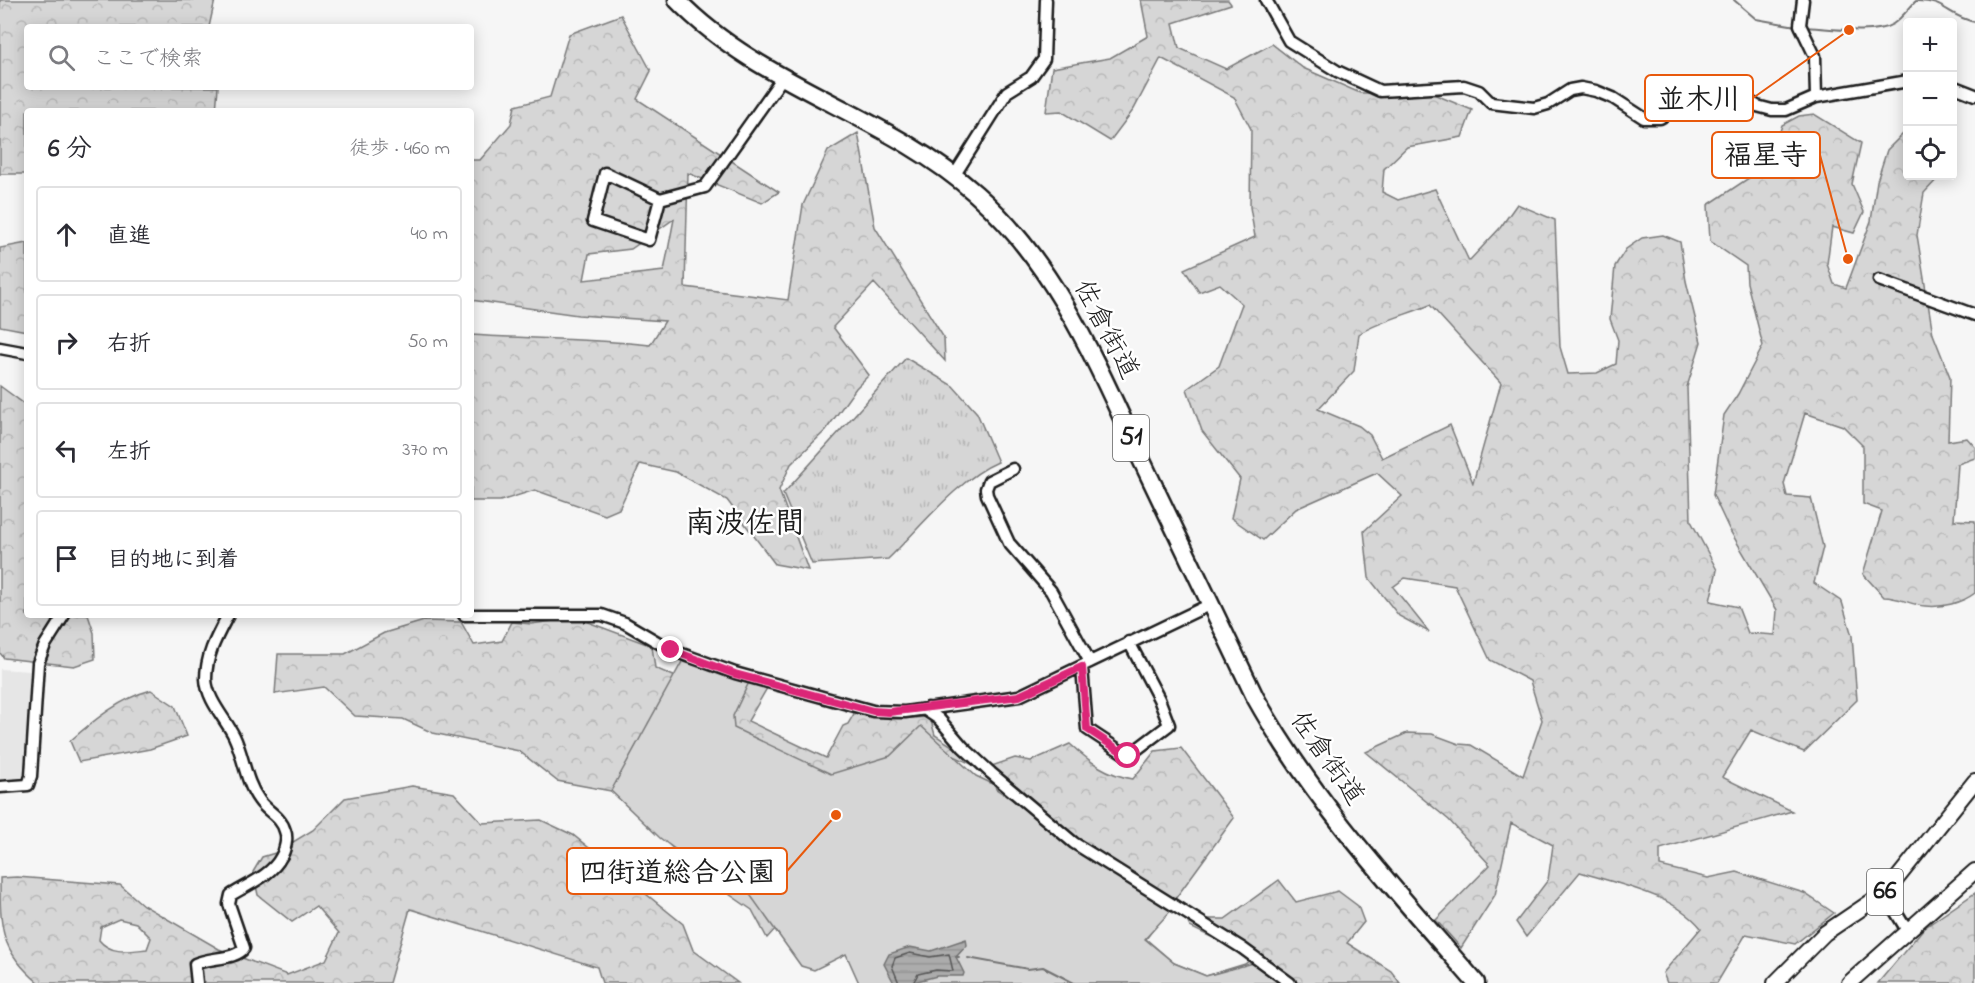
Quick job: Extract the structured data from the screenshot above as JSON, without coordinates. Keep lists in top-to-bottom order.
{
  "streets": {
    "highway": ["佐倉街道", "51"],
    "main road": ["66"]
  },
  "districts": ["南波佐間"],
  "places": ["並木川", "福星寺", "四街道総合公園"],
  "page": {
    "map_buttons": ["+", "−"],
    "search": "ここで検索",
    "heading": ["6 分", "徒歩 · 460 m"],
    "list": [
      ["直進", "40 m"],
      ["右折", "50 m"],
      ["左折", "370 m"],
      "目的地に到着"
    ]
  }
}
